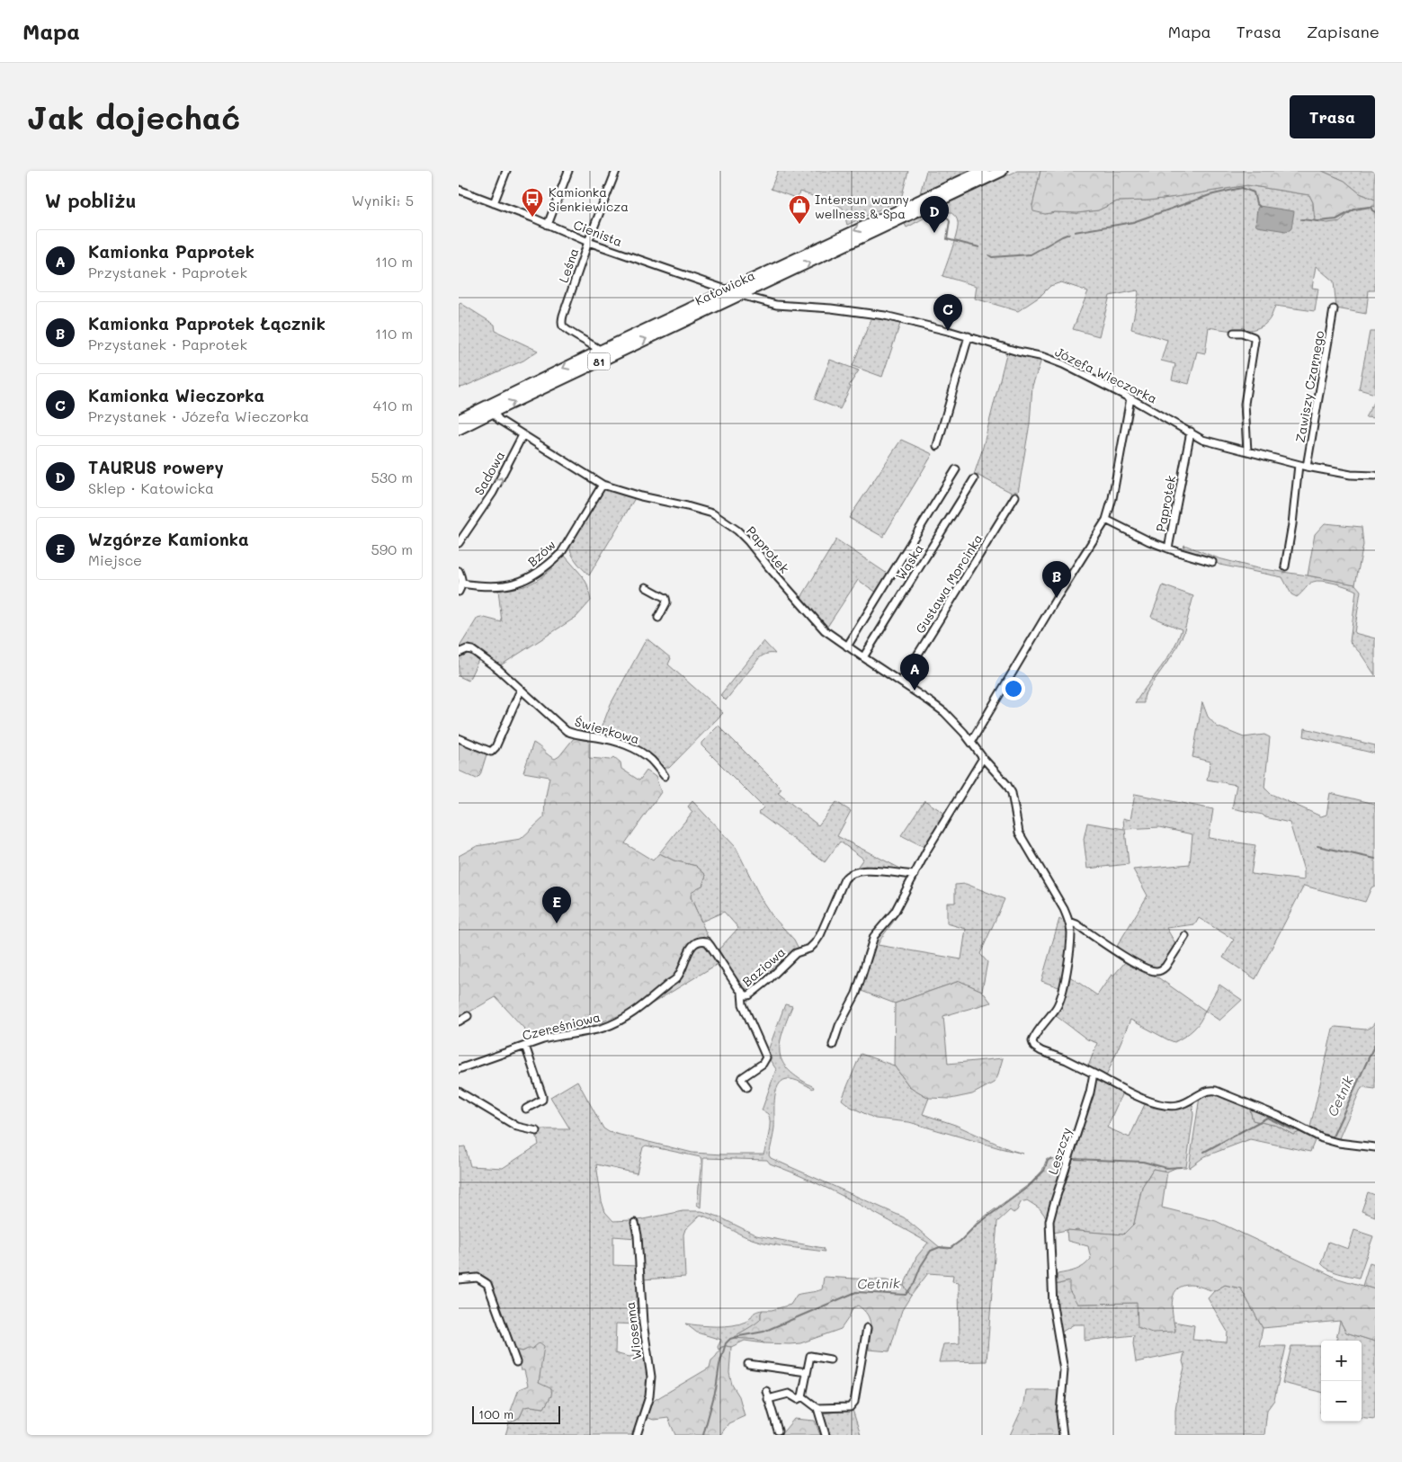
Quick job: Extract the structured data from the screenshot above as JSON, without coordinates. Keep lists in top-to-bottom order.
{
  "streets": {
    "main road": ["Katowicka", "81"],
    "street": [
      "Cienista",
      "Leśna",
      "Józefa Wieczorka",
      "Zawiszy Czarnego",
      "Sadowa",
      "Paprotek",
      "Bzów",
      "Wąska",
      "Gustawa Morcinka",
      "Świerkowa",
      "Baziowa",
      "Czereśniowa",
      "Leszczy",
      "Wiosenna"
    ]
  },
  "crossings": [
    ["Cienista", "Leśna"],
    ["Cienista", "Katowicka"],
    ["Leśna", "Katowicka"],
    ["Katowicka", "Józefa Wieczorka"],
    ["Katowicka", "Paprotek"],
    ["Józefa Wieczorka", "Zawiszy Czarnego"],
    ["Józefa Wieczorka", "Paprotek"],
    ["Sadowa", "Paprotek"],
    ["Paprotek", "Bzów"],
    ["Paprotek", "Wąska"],
    ["Paprotek", "Gustawa Morcinka"],
    ["Baziowa", "Czereśniowa"]
  ],
  "one_way": ["Sadowa"],
  "water": ["Cetnik"],
  "places": {
    "bus stop": ["Kamionka Sienkiewicza"],
    "shop": ["Intersun wanny wellness & Spa"]
  },
  "scale_bar": "100 m",
  "page": {
    "header": "Mapa",
    "nav": ["Mapa", "Trasa", "Zapisane"],
    "buttons": "Trasa",
    "title": "Jak dojechać",
    "heading": ["W pobliżu", "Wyniki: 5"],
    "pins": [
      "D",
      "C",
      "B",
      "A",
      "E"
    ],
    "list": [
      {
        "mark": "A",
        "name": "Kamionka Paprotek",
        "note": "Przystanek · Paprotek",
        "value": "110 m"
      },
      {
        "mark": "B",
        "name": "Kamionka Paprotek Łącznik",
        "note": "Przystanek · Paprotek",
        "value": "110 m"
      },
      {
        "mark": "C",
        "name": "Kamionka Wieczorka",
        "note": "Przystanek · Józefa Wieczorka",
        "value": "410 m"
      },
      {
        "mark": "D",
        "name": "TAURUS rowery",
        "note": "Sklep · Katowicka",
        "value": "530 m"
      },
      {
        "mark": "E",
        "name": "Wzgórze Kamionka",
        "note": "Miejsce",
        "value": "590 m"
      }
    ],
    "map_buttons": ["+", "−"],
    "scale": "100 m"
  }
}
